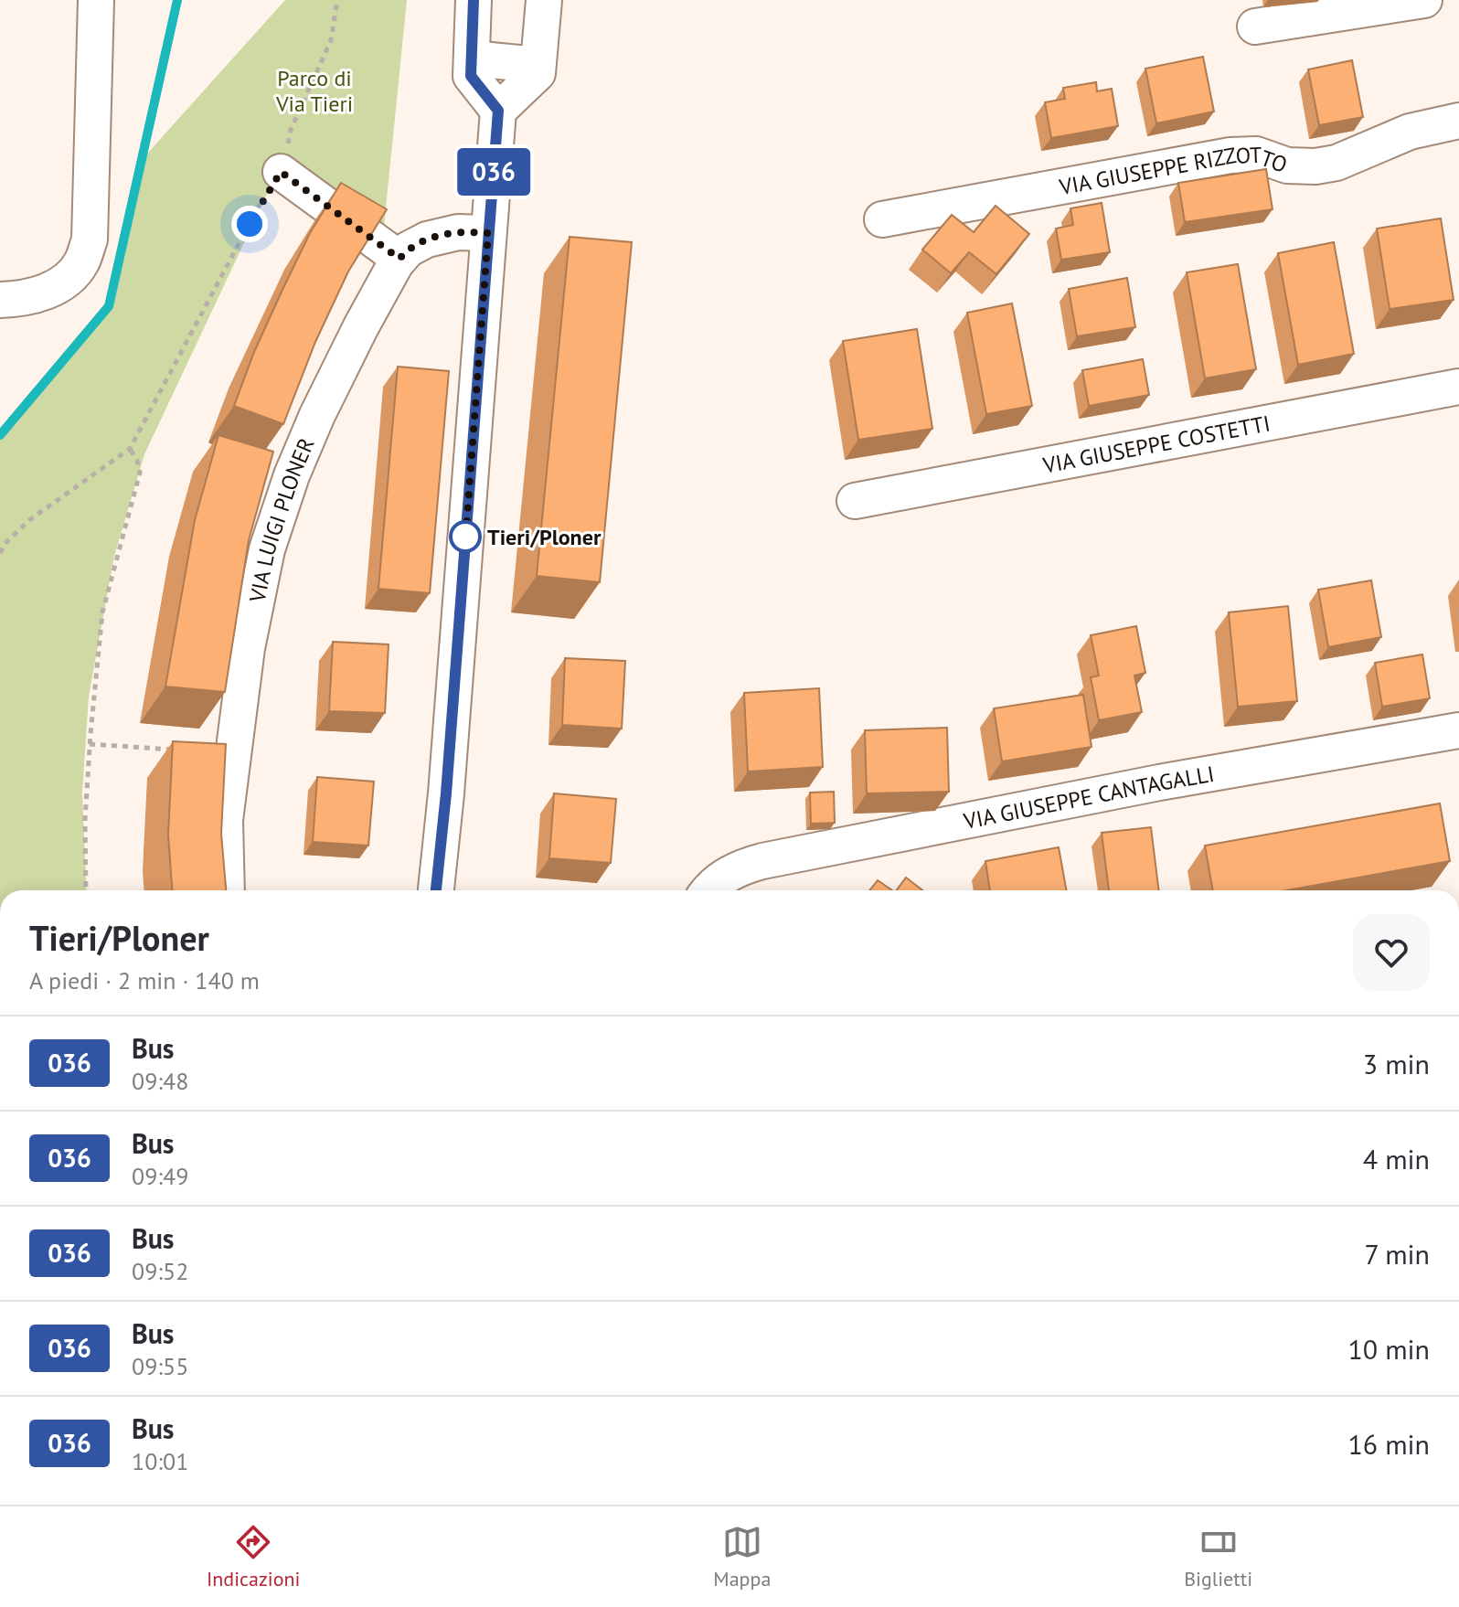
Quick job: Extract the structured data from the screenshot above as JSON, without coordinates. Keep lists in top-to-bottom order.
{
  "streets": {
    "street": [
      "VIA GIUSEPPE RIZZOTTO",
      "VIA GIUSEPPE COSTETTI",
      "VIA LUIGI PLONER",
      "VIA GIUSEPPE CANTAGALLI"
    ]
  },
  "parks": ["Parco di Via Tieri"],
  "places": ["Tieri/Ploner"],
  "lines": ["bus line 036"],
  "page": {
    "on_map": "036",
    "heading": ["Tieri/Ploner", "A piedi · 2 min · 140 m"],
    "list": [
      {
        "mark": "036",
        "name": "Bus",
        "note": "09:48",
        "value": "3 min"
      },
      {
        "mark": "036",
        "name": "Bus",
        "note": "09:49",
        "value": "4 min"
      },
      {
        "mark": "036",
        "name": "Bus",
        "note": "09:52",
        "value": "7 min"
      },
      {
        "mark": "036",
        "name": "Bus",
        "note": "09:55",
        "value": "10 min"
      },
      {
        "mark": "036",
        "name": "Bus",
        "note": "10:01",
        "value": "16 min"
      }
    ],
    "tabs": ["Indicazioni", "Mappa", "Biglietti"]
  }
}
